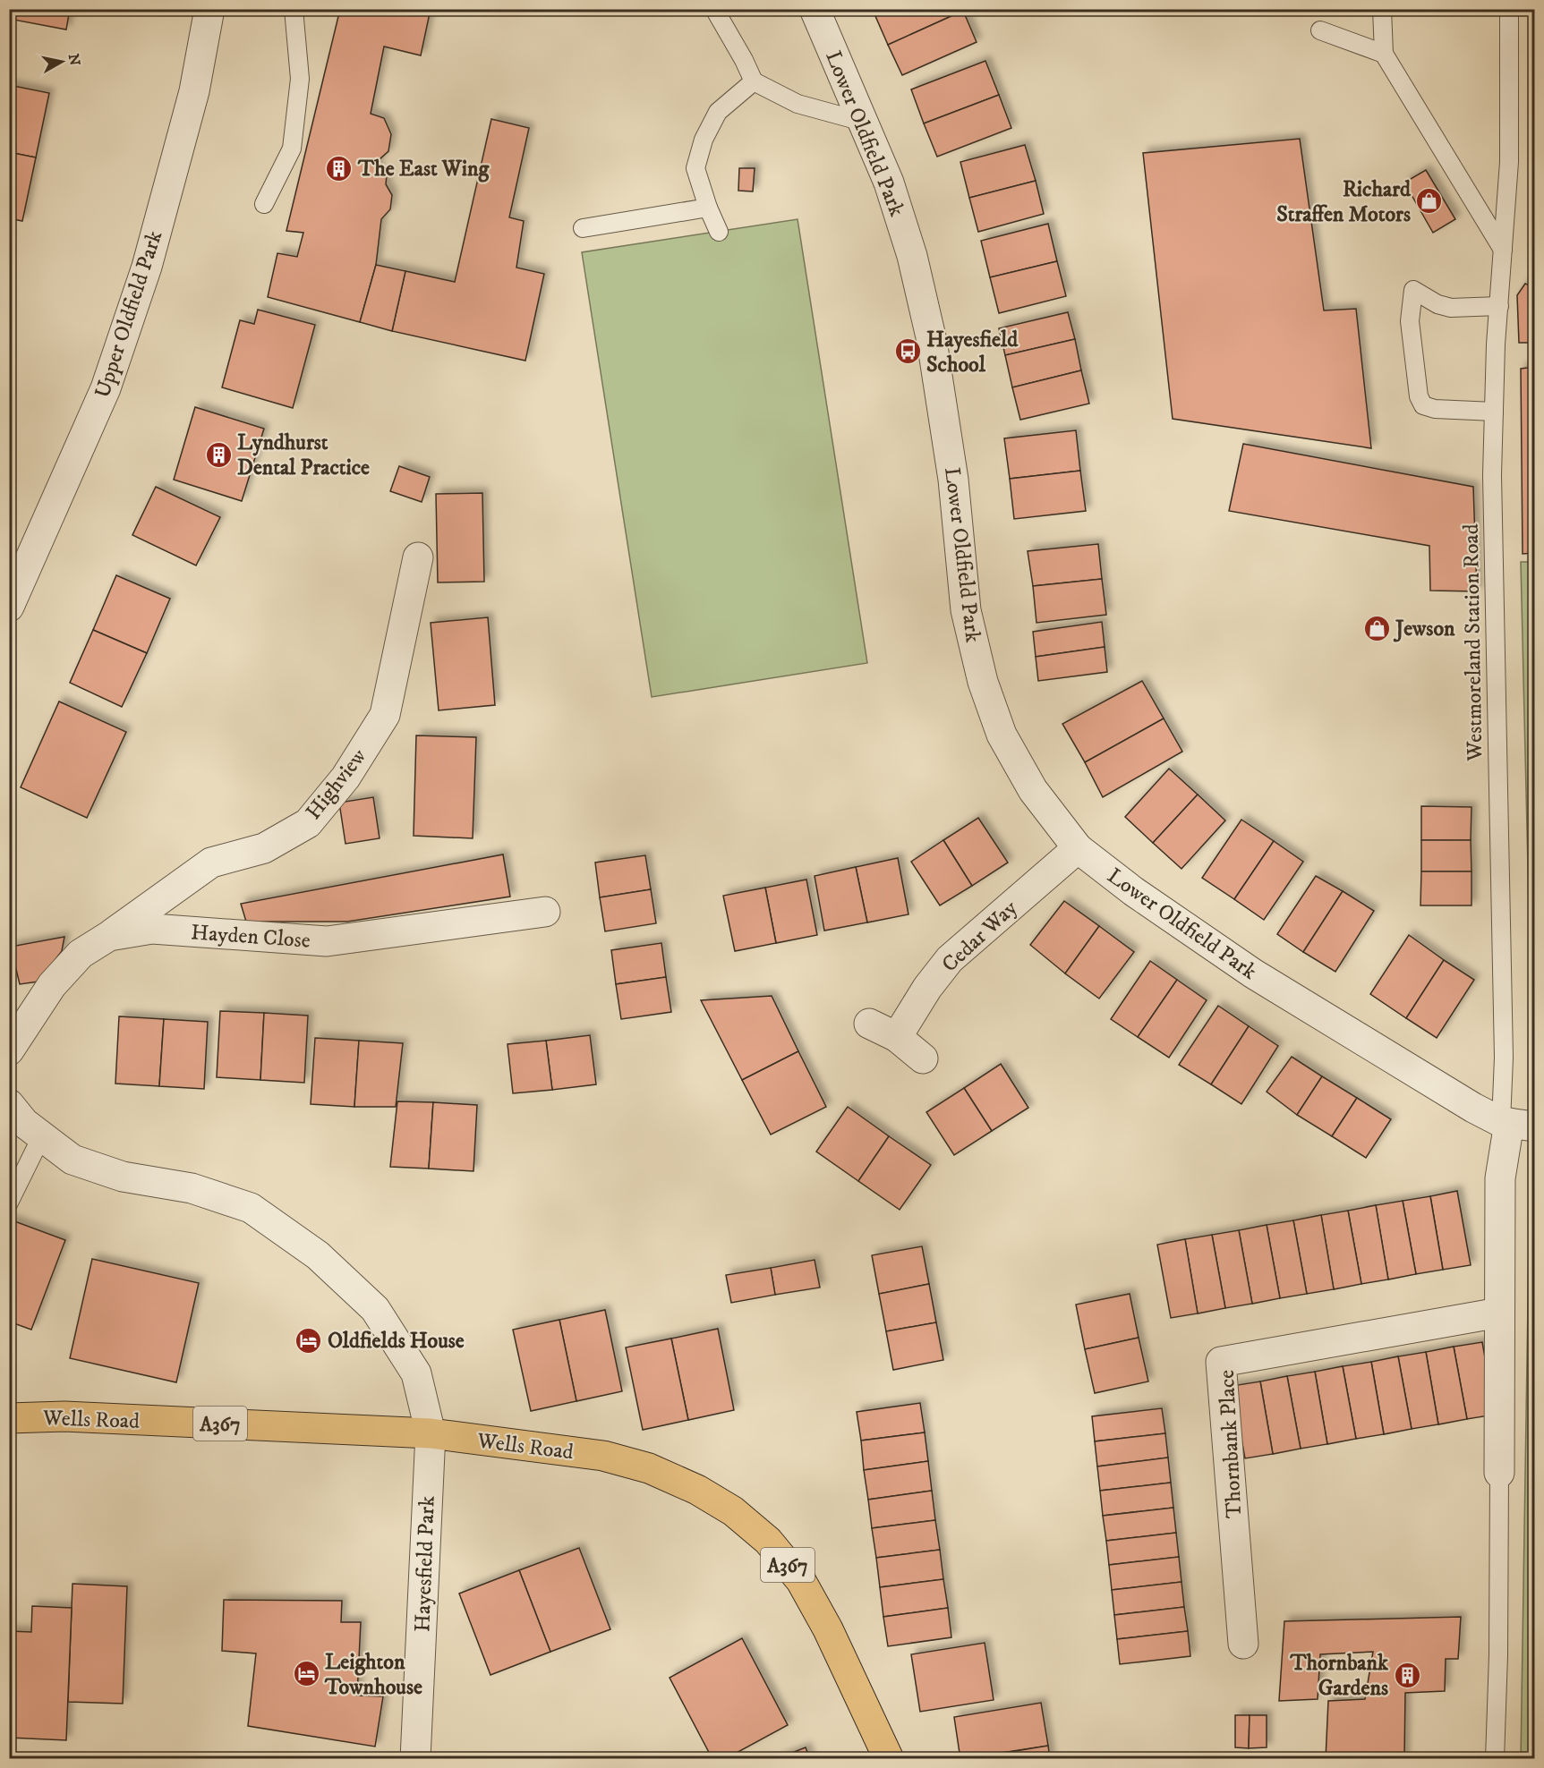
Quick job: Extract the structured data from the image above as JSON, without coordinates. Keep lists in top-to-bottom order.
{
  "streets": {
    "main road": ["Wells Road", "A367"],
    "street": [
      "Lower Oldfield Park",
      "Upper Oldfield Park",
      "Highview",
      "Hayden Close",
      "Cedar Way",
      "Thornbank Place",
      "Hayesfield Park"
    ],
    "lane": ["Westmoreland Station Road"]
  },
  "crossings": [
    ["Lower Oldfield Park", "Westmoreland Station Road"],
    ["Lower Oldfield Park", "Cedar Way"],
    ["Highview", "Hayden Close"],
    ["Wells Road", "Hayesfield Park"]
  ],
  "places": {
    "building": ["The East Wing", "Lyndhurst Dental Practice", "Thornbank Gardens"],
    "shop": ["Richard Straffen Motors", "Jewson"],
    "bus stop": ["Hayesfield School"],
    "hotel": ["Oldfields House", "Leighton Townhouse"]
  },
  "north": "right"
}
